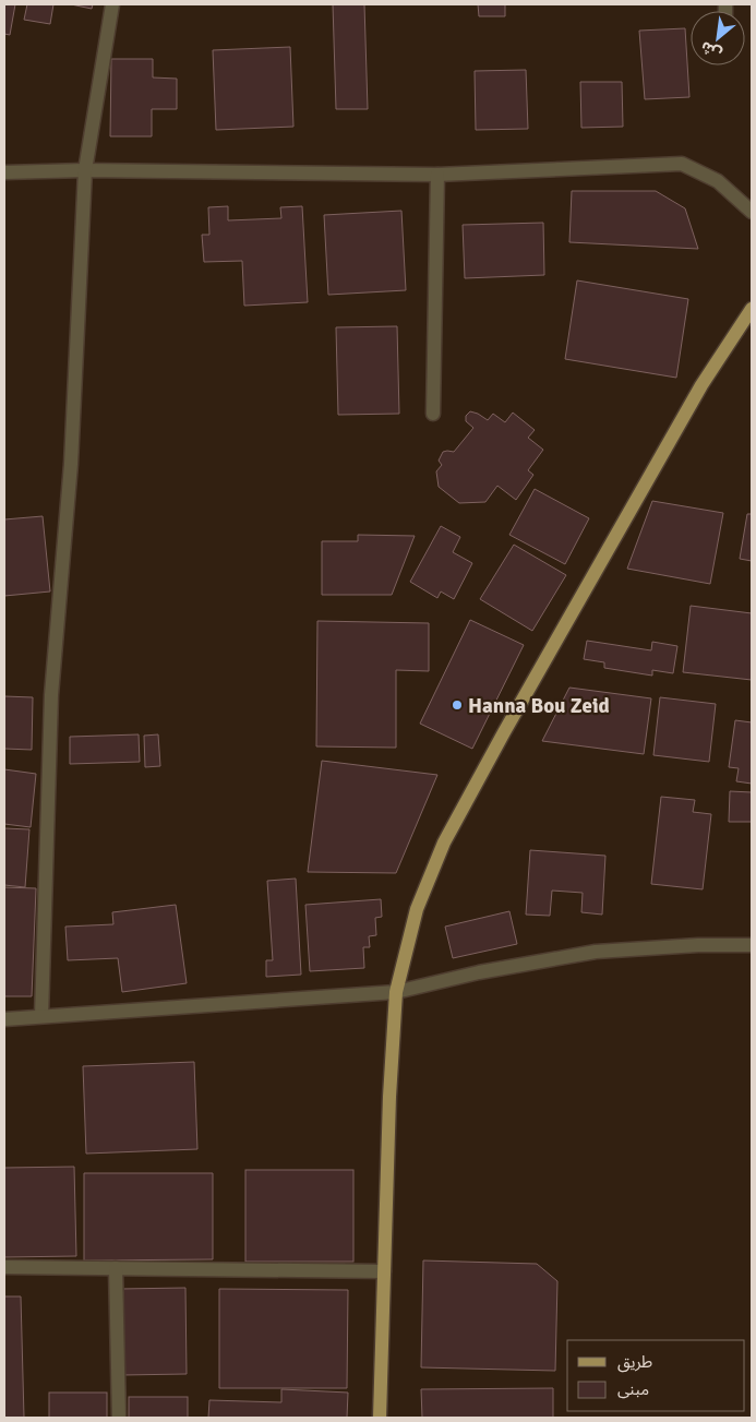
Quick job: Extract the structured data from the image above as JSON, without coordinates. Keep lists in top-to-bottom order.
{
  "places": ["Hanna Bou Zeid"],
  "legend": ["طريق", "مبنى"],
  "north": "bottom left"
}
